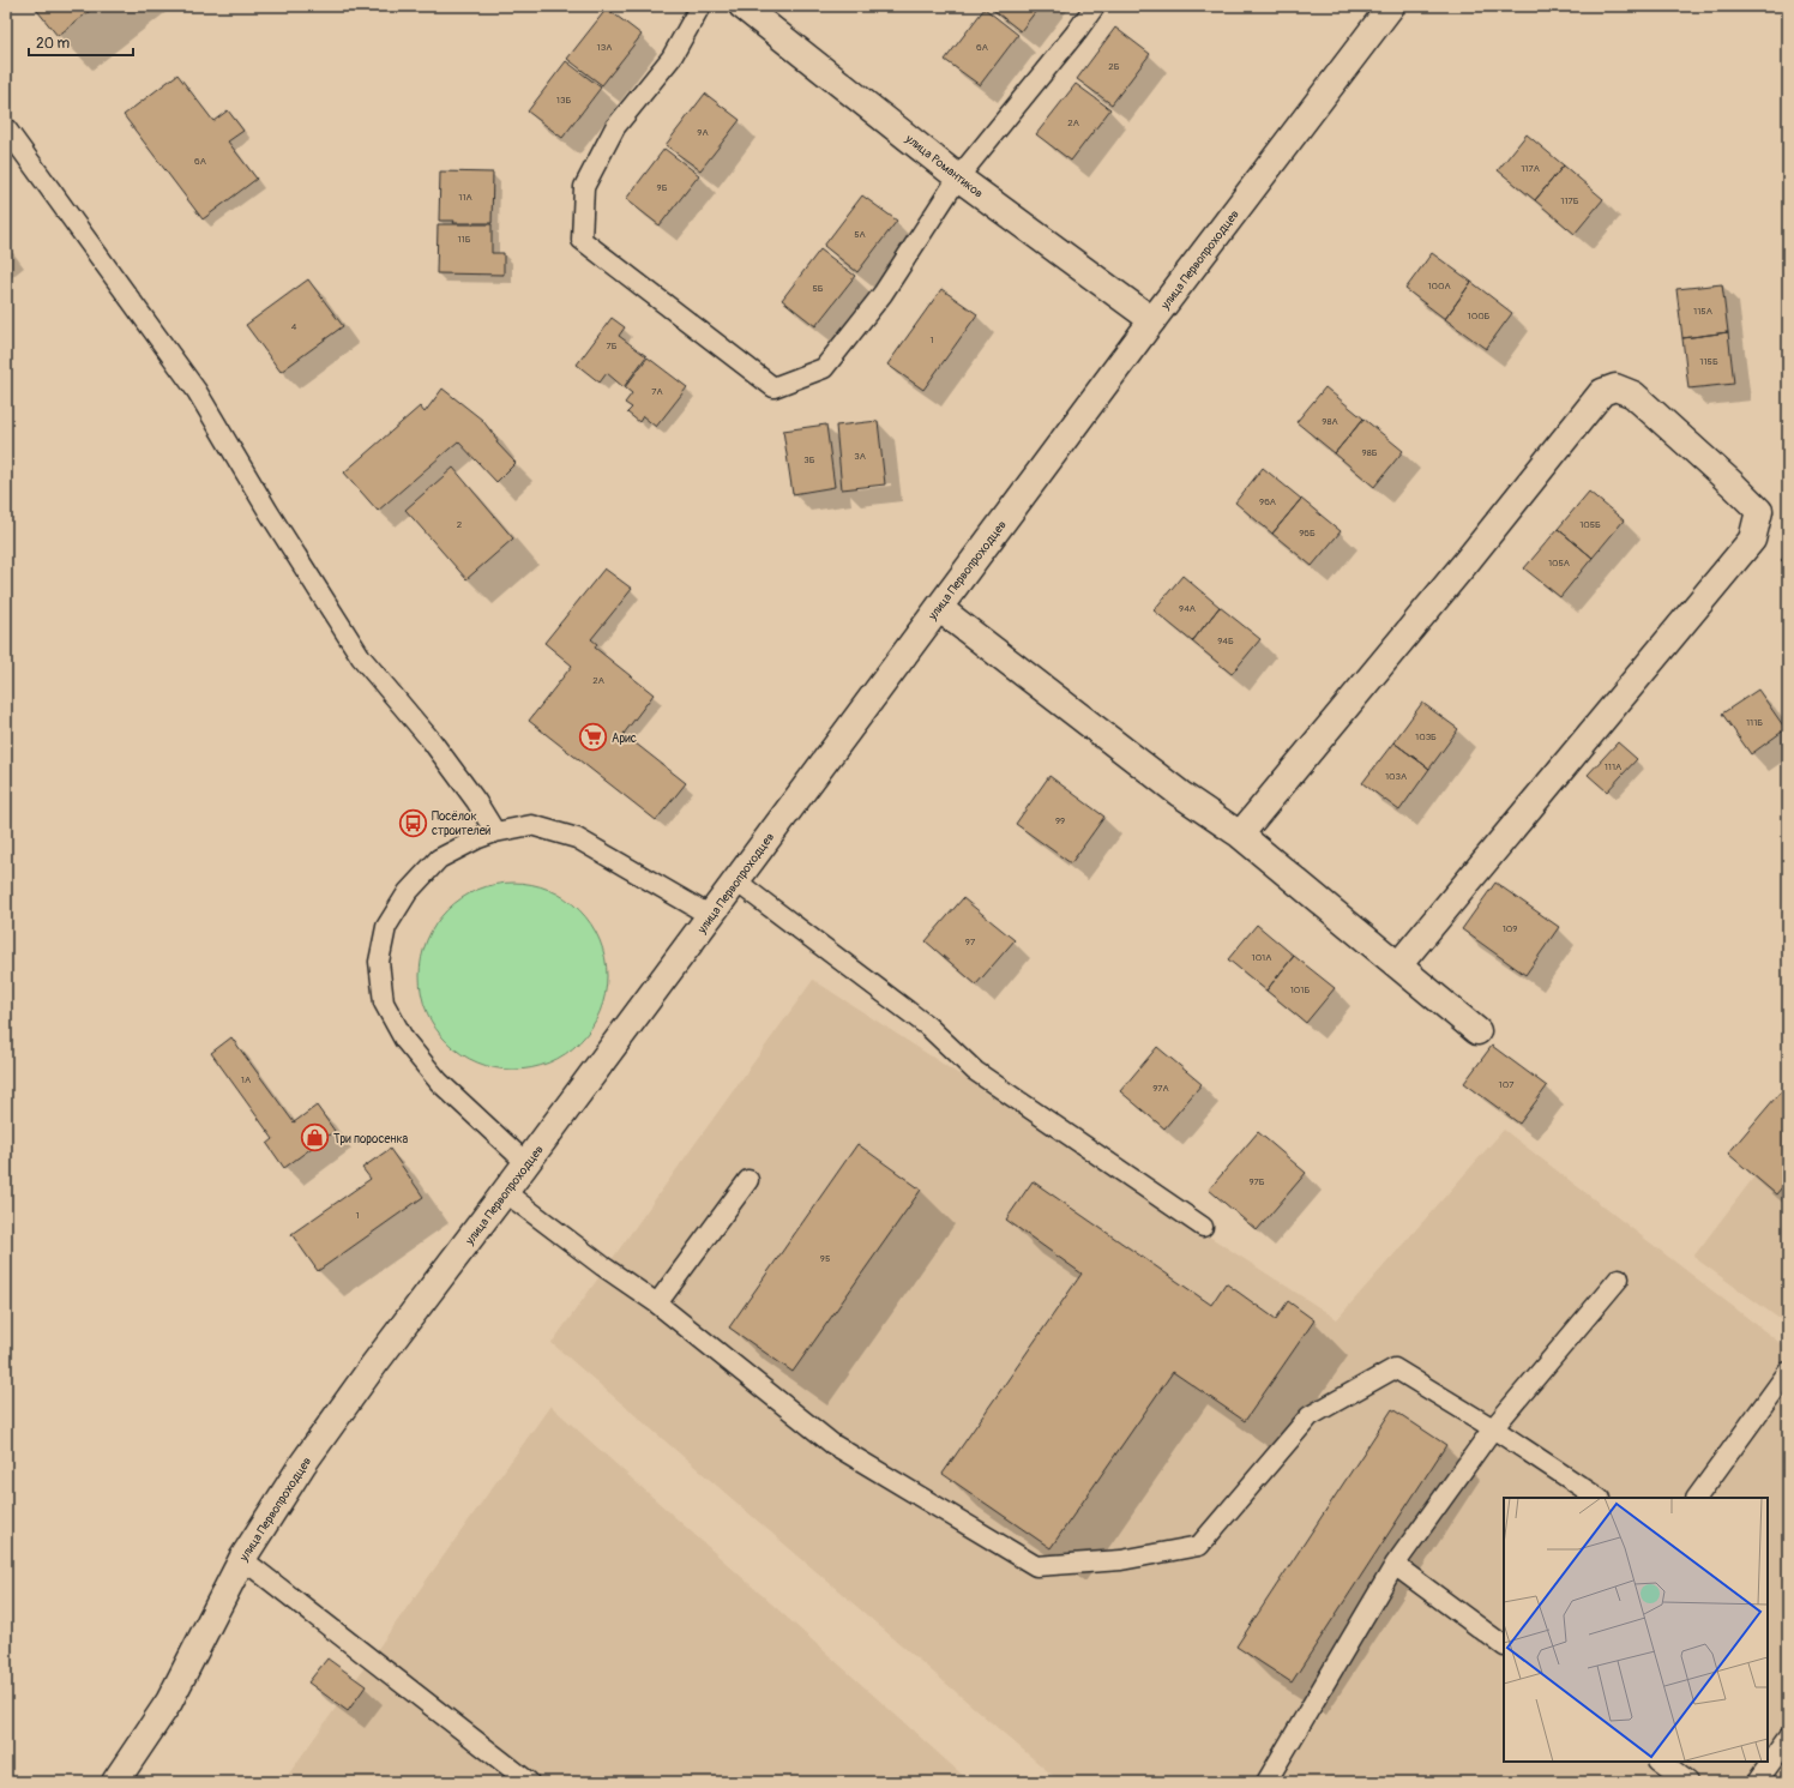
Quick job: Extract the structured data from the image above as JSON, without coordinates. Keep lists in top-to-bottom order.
{
  "streets": {
    "street": ["улица Романтиков", "улица Первопроходцев"]
  },
  "crossings": [
    ["улица Романтиков", "улица Первопроходцев"]
  ],
  "places": {
    "supermarket": ["Арис"],
    "bus stop": ["Посёлок строителей"],
    "shop": ["Три поросенка"]
  },
  "house_numbers": [
    "13А",
    "6А",
    "2Б",
    "13Б",
    "2А",
    "9А",
    "6А",
    "117А",
    "9Б",
    "11А",
    "117Б",
    "5А",
    "11Б",
    "100А",
    "5Б",
    "115А",
    "100Б",
    "4",
    "1",
    "7Б",
    "115Б",
    "7А",
    "98А",
    "98Б",
    "3А",
    "3Б",
    "96А",
    "2",
    "105Б",
    "96Б",
    "105А",
    "94А",
    "94Б",
    "2А",
    "111Б",
    "103Б",
    "111А",
    "103А",
    "99",
    "109",
    "97",
    "101А",
    "101Б",
    "1А",
    "107",
    "97А",
    "97Б",
    "1",
    "95"
  ],
  "scale_bar": "20 m"
}
